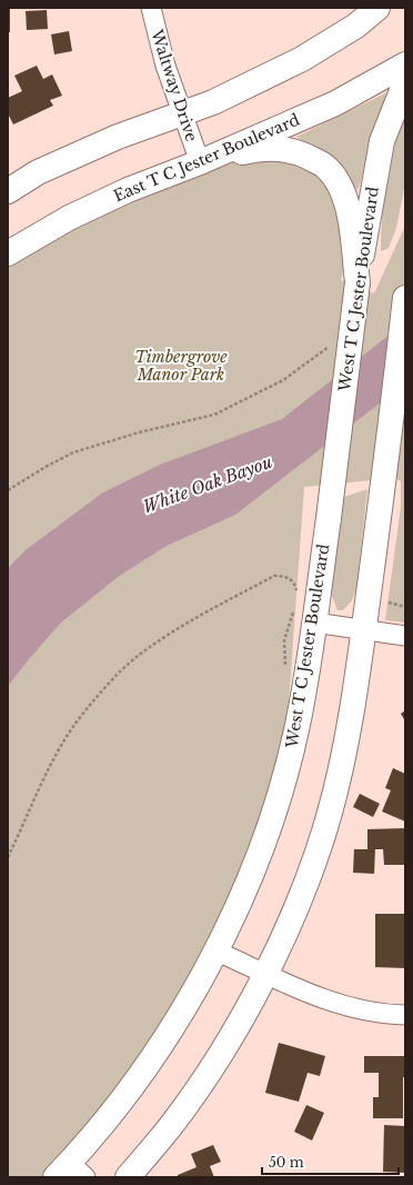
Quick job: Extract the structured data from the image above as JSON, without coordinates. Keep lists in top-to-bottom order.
{
  "streets": {
    "main road": ["East T C Jester Boulevard", "West T C Jester Boulevard"],
    "street": ["Waltway Drive"]
  },
  "crossings": [
    ["Waltway Drive", "East T C Jester Boulevard"]
  ],
  "water": ["White Oak Bayou"],
  "parks": ["Timbergrove Manor Park"],
  "scale_bar": "50 m"
}
